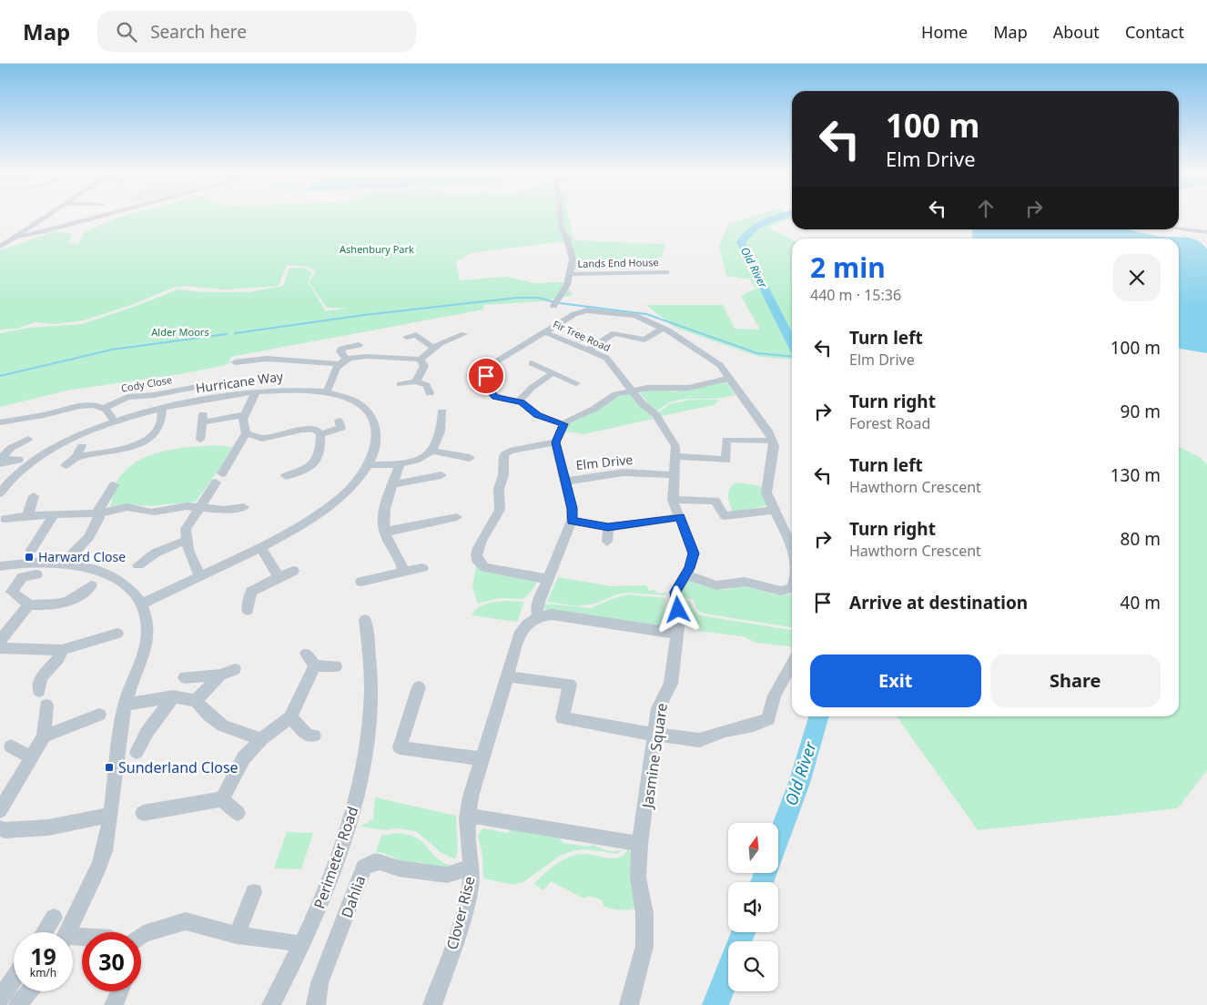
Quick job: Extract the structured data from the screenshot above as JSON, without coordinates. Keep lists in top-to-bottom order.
{
  "streets": {
    "street": [
      "Lands End House",
      "Fir Tree Road",
      "Hurricane Way",
      "Cody Close",
      "Elm Drive",
      "Jasmine Square",
      "Perimeter Road",
      "Dahlia",
      "Clover Rise"
    ]
  },
  "crossings": [
    ["Dahlia", "Clover Rise"]
  ],
  "water": ["Old River"],
  "parks": ["Ashenbury Park", "Alder Moors"],
  "places": {
    "transit": ["Harward Close", "Sunderland Close"]
  },
  "north": "top",
  "page": {
    "header": "Map",
    "search": "Search here",
    "nav": [
      "Home",
      "Map",
      "About",
      "Contact"
    ],
    "turn": ["100 m", "Elm Drive"],
    "heading": ["2 min", "440 m · 15:36"],
    "list": [
      {
        "name": "Turn left",
        "note": "Elm Drive",
        "value": "100 m"
      },
      {
        "name": "Turn right",
        "note": "Forest Road",
        "value": "90 m"
      },
      {
        "name": "Turn left",
        "note": "Hawthorn Crescent",
        "value": "130 m"
      },
      {
        "name": "Turn right",
        "note": "Hawthorn Crescent",
        "value": "80 m"
      },
      {
        "name": "Arrive at destination",
        "value": "40 m"
      }
    ],
    "buttons": ["Exit", "Share"],
    "speed": "19 km/h",
    "limit": "30"
  }
}
